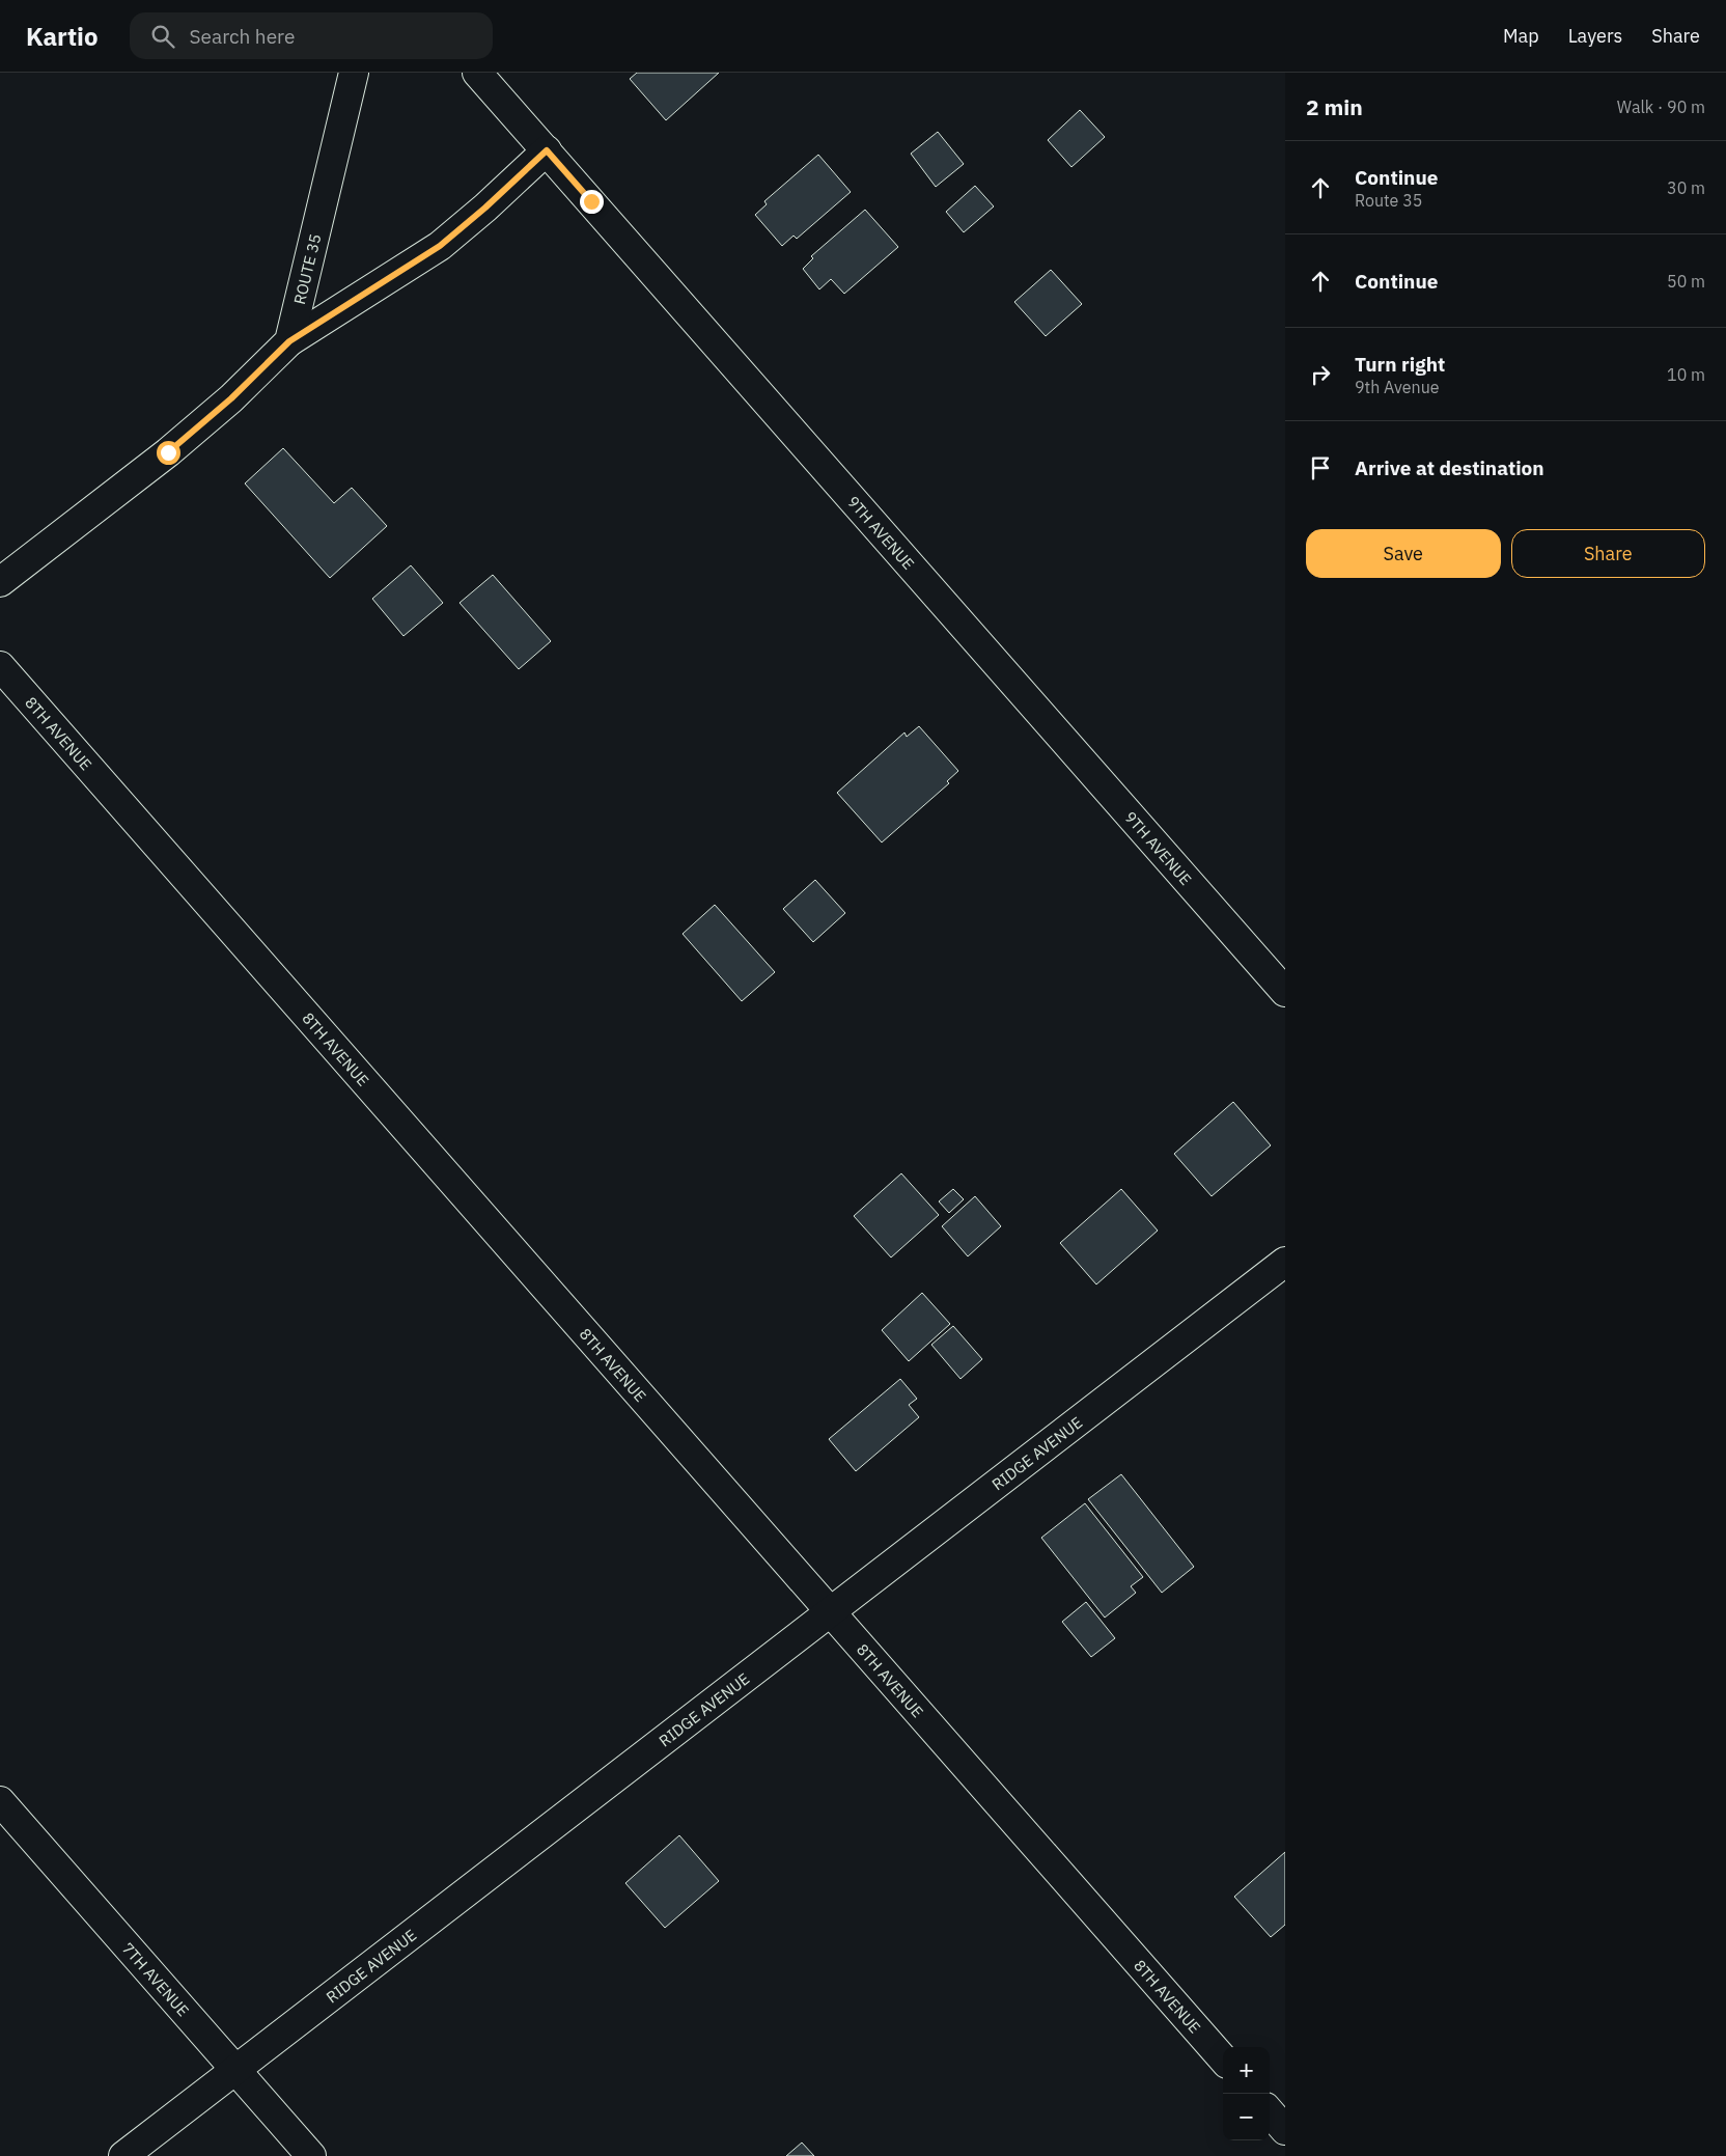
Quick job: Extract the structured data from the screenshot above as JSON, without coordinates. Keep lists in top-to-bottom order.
{
  "streets": {
    "street": [
      "ROUTE 35",
      "9TH AVENUE",
      "8TH AVENUE",
      "RIDGE AVENUE",
      "7TH AVENUE"
    ]
  },
  "crossings": [
    ["8TH AVENUE", "RIDGE AVENUE"],
    ["RIDGE AVENUE", "7TH AVENUE"]
  ],
  "page": {
    "header": "Kartio",
    "search": "Search here",
    "nav": ["Map", "Layers", "Share"],
    "heading": ["2 min", "Walk · 90 m"],
    "list": [
      ["Continue", "Route 35", "30 m"],
      ["Continue", "50 m"],
      ["Turn right", "9th Avenue", "10 m"],
      "Arrive at destination"
    ],
    "buttons": ["Save", "Share"],
    "map_buttons": ["+", "−"]
  }
}
